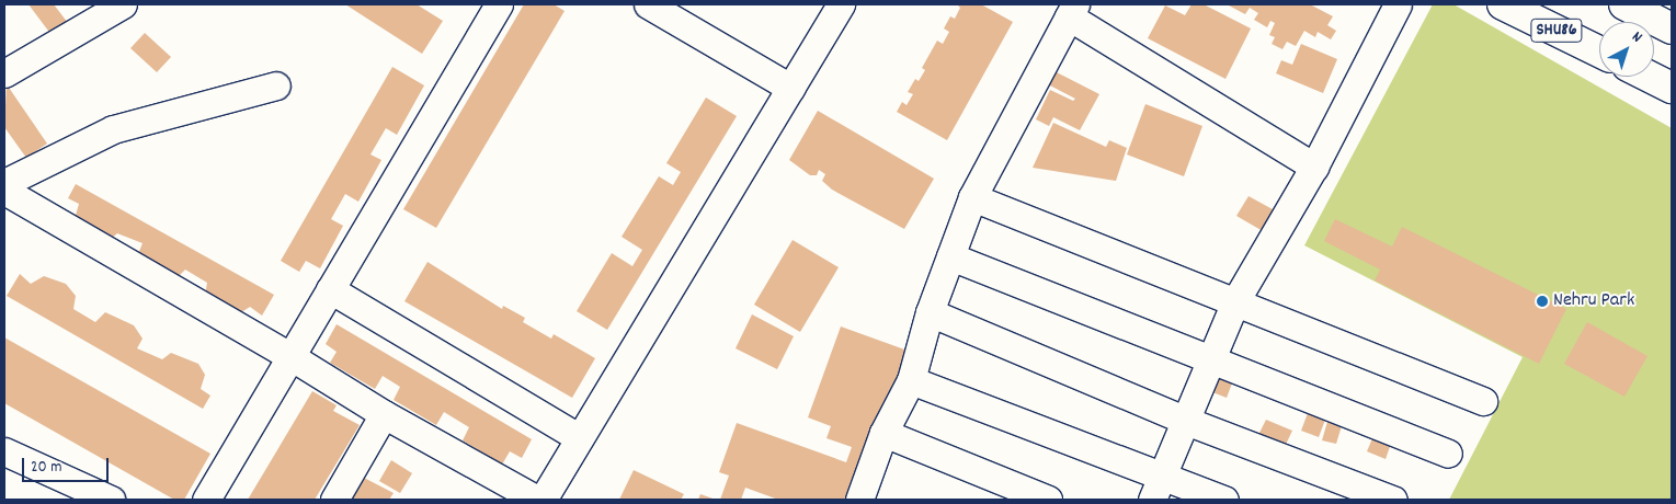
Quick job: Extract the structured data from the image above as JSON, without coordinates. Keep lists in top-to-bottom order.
{
  "streets": {
    "main road": ["SHU86"]
  },
  "places": ["Nehru Park"],
  "scale_bar": "20 m",
  "north": "top right"
}
